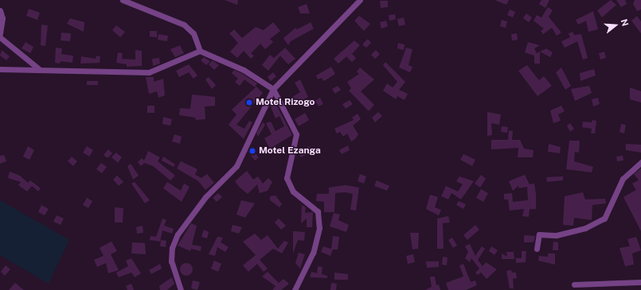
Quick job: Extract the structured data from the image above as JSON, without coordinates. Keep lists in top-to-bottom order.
{
  "places": ["Motel Rizogo", "Motel Ezanga"],
  "north": "right"
}
